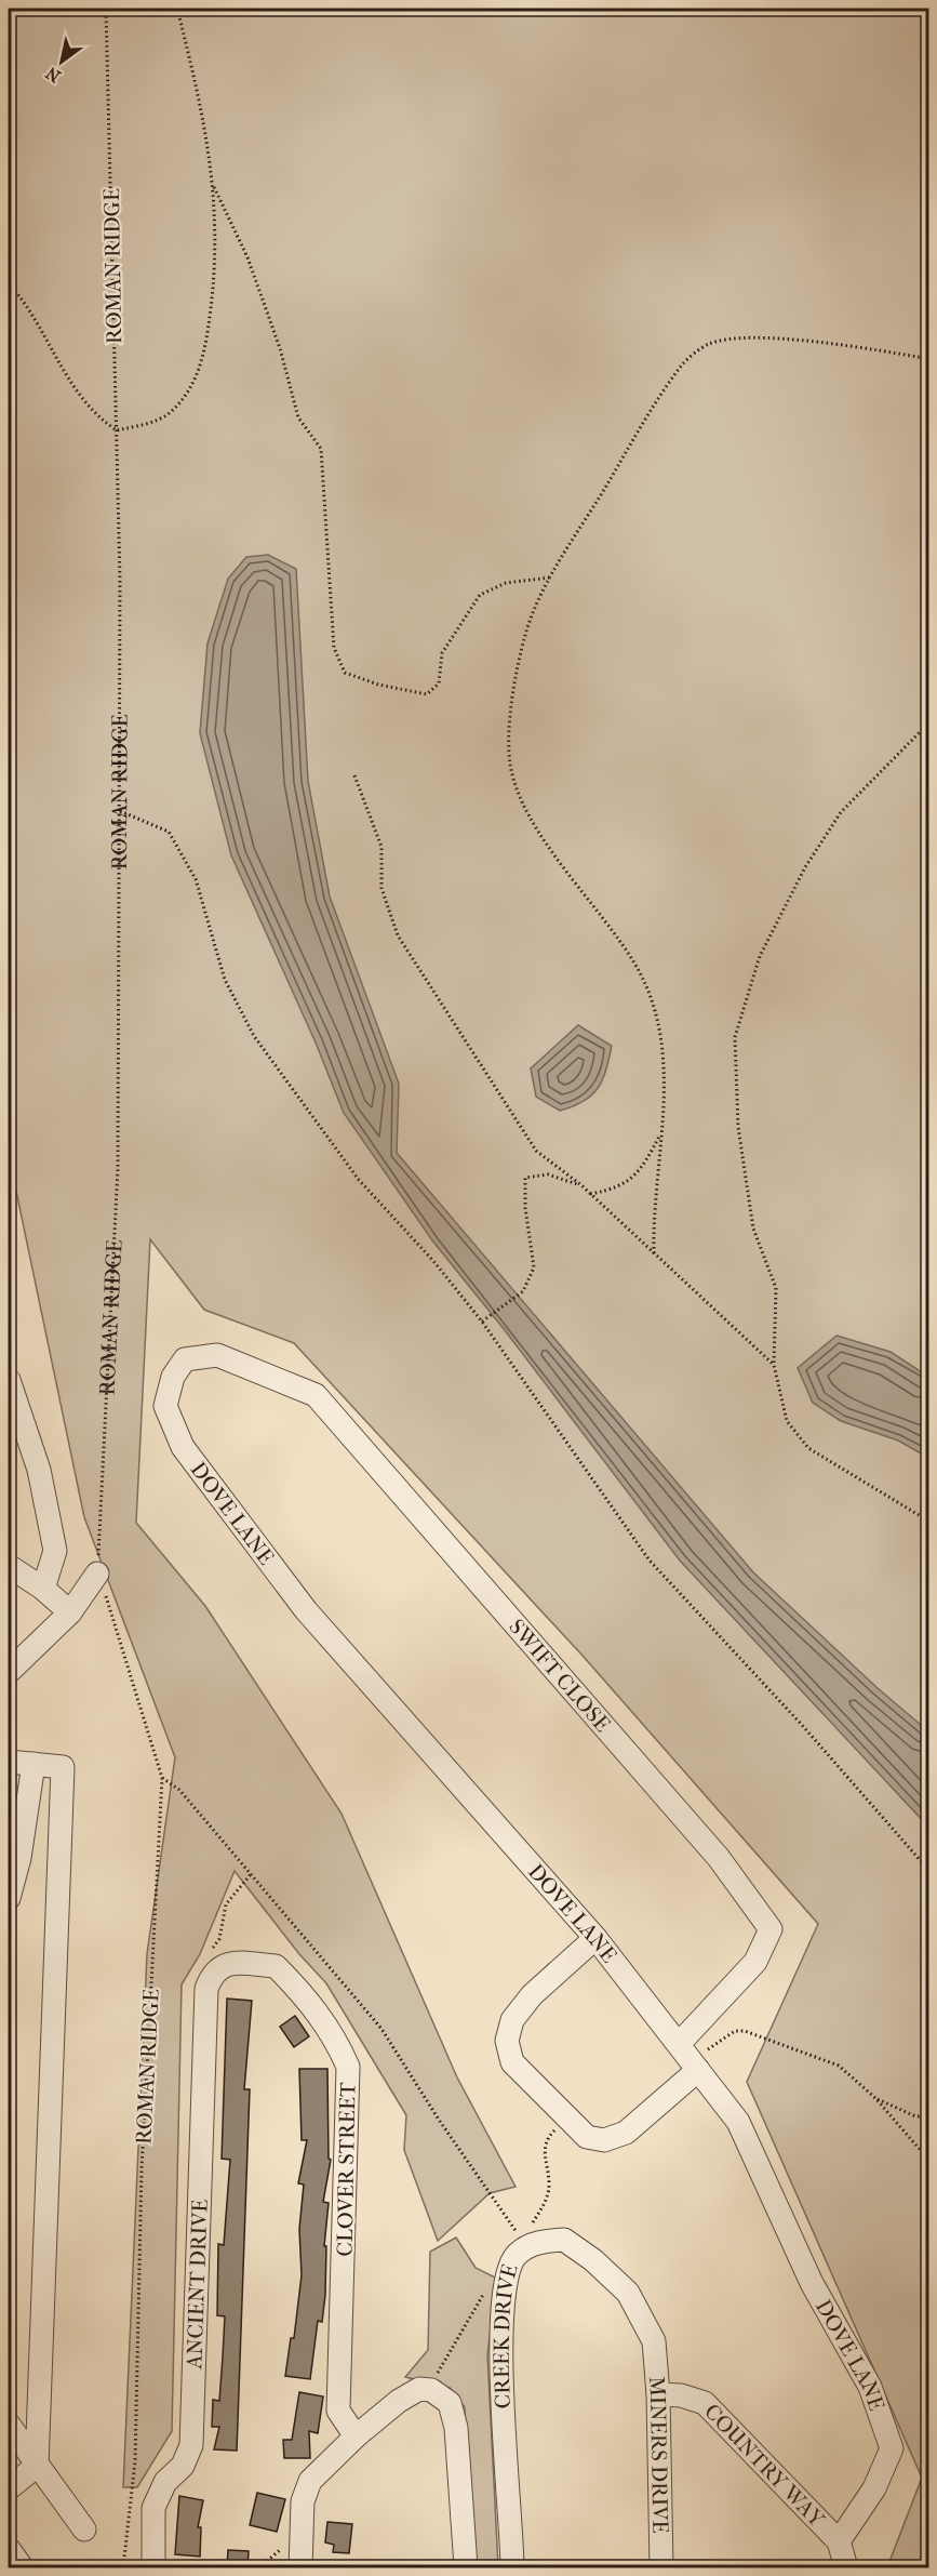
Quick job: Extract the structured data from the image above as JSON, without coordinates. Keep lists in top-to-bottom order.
{
  "streets": {
    "street": [
      "DOVE LANE",
      "SWIFT CLOSE",
      "CLOVER STREET",
      "ANCIENT DRIVE",
      "CREEK DRIVE",
      "MINERS DRIVE",
      "COUNTRY WAY"
    ],
    "path": ["ROMAN RIDGE"]
  },
  "crossings": [
    ["DOVE LANE", "SWIFT CLOSE"],
    ["DOVE LANE", "COUNTRY WAY"],
    ["CLOVER STREET", "ANCIENT DRIVE"],
    ["CREEK DRIVE", "MINERS DRIVE"],
    ["MINERS DRIVE", "COUNTRY WAY"]
  ],
  "north": "bottom left"
}
